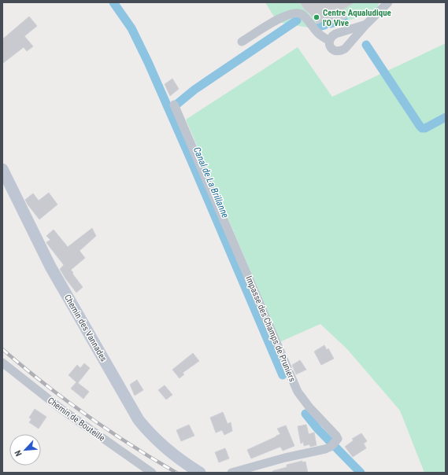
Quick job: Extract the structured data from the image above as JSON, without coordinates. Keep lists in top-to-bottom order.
{
  "streets": {
    "street": ["Chemin des Vannades", "Impasse des Champs de Pruniers", "Chemin de Bouteille"]
  },
  "water": ["Canal de La Brillanne"],
  "places": ["Centre Aqualudique l'O Vive"],
  "north": "bottom left"
}
